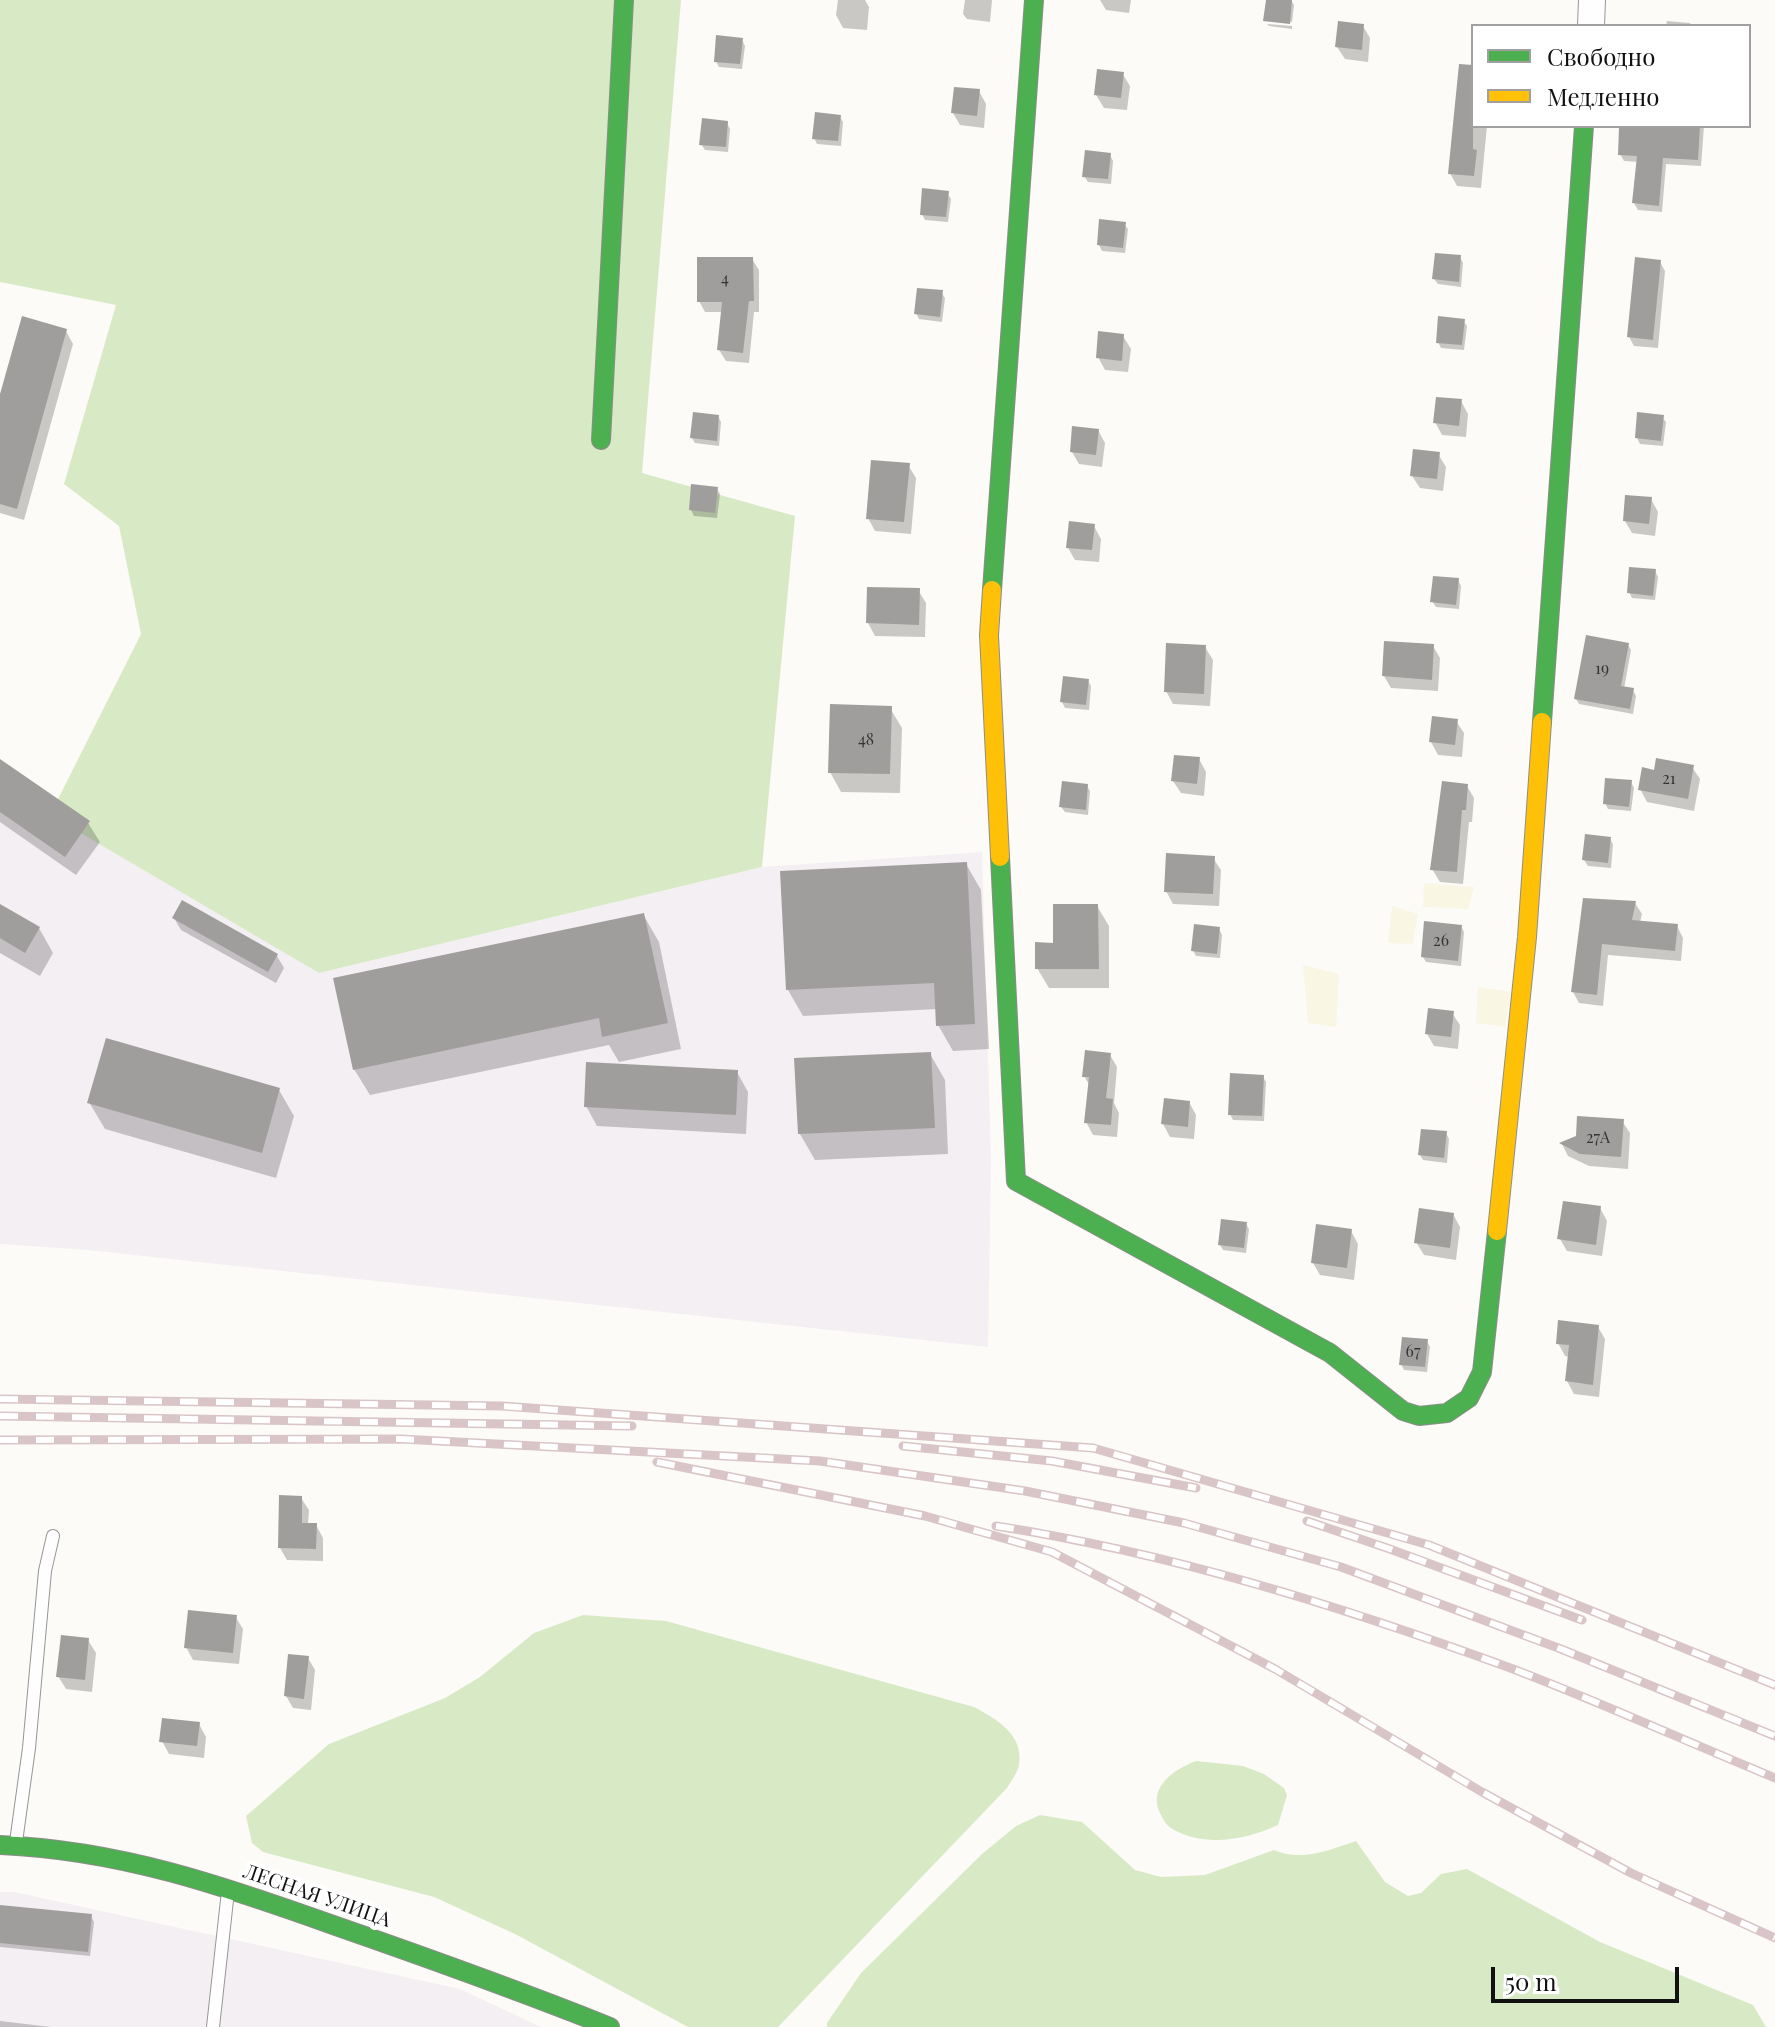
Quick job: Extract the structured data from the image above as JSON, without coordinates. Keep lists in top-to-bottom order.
{
  "streets": {
    "street": ["ЛЕСНАЯ УЛИЦА"]
  },
  "house_numbers": [
    "4",
    "19",
    "48",
    "21",
    "26",
    "27А",
    "67"
  ],
  "legend": ["Свободно", "Медленно"],
  "scale_bar": "50 m"
}
